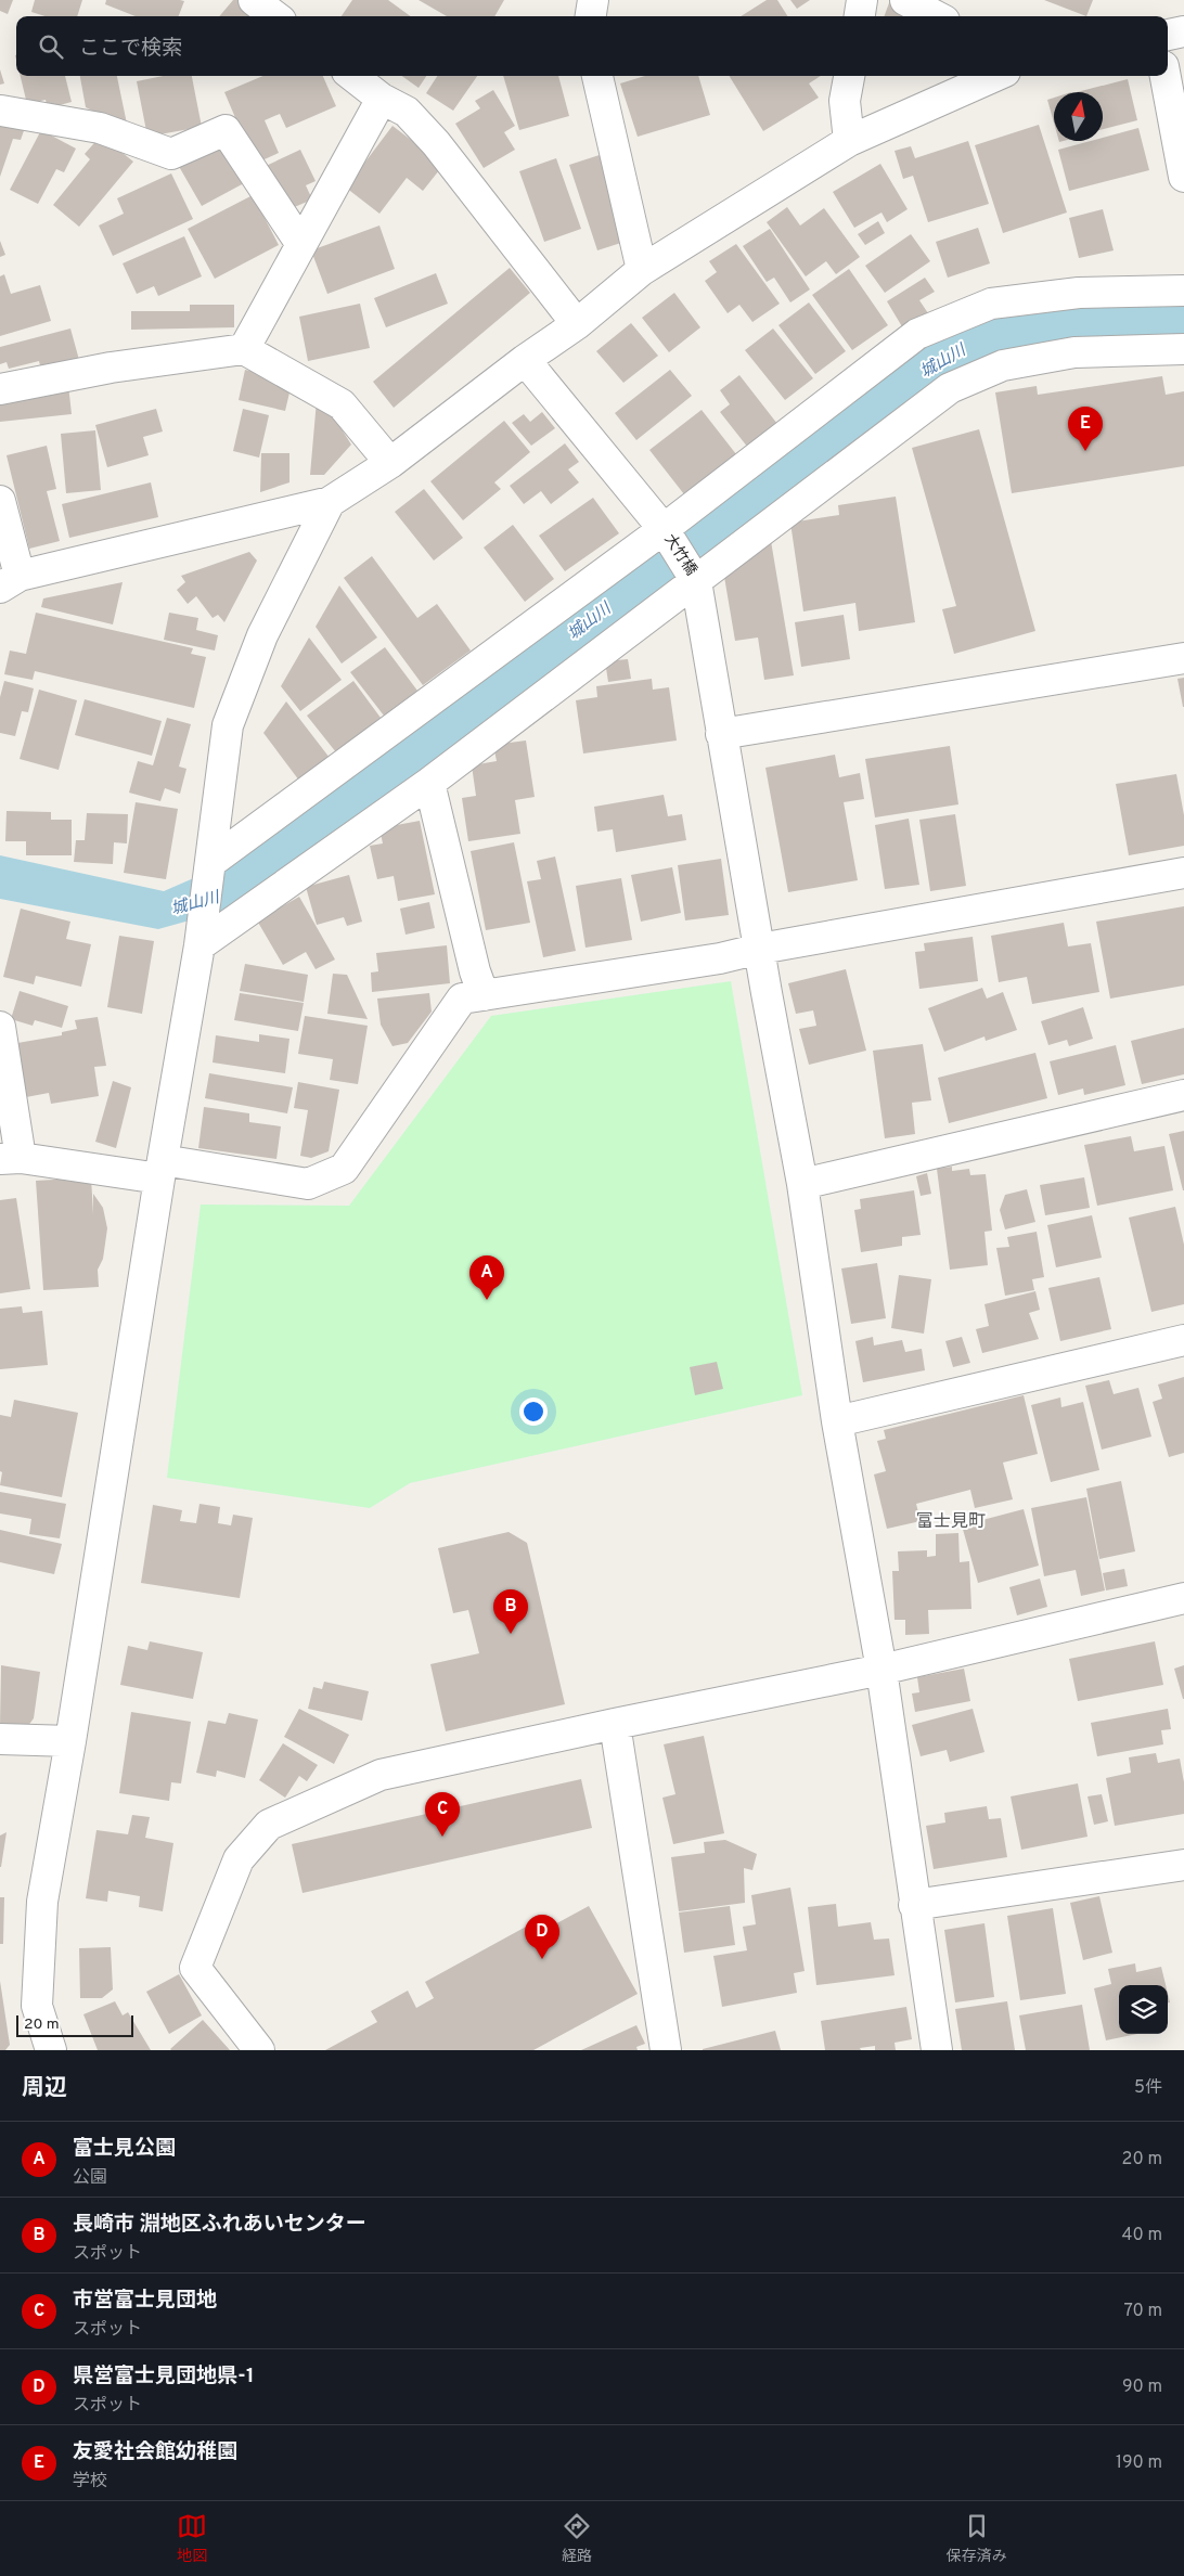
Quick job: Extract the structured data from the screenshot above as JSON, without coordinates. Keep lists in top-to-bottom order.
{
  "streets": {
    "street": ["大竹橋"]
  },
  "districts": ["富士見町"],
  "water": ["城山川"],
  "scale_bar": "20 m",
  "north": "top",
  "page": {
    "search": "ここで検索",
    "pins": [
      "E",
      "A",
      "B",
      "C",
      "D"
    ],
    "scale": "20 m",
    "heading": ["周辺", "5件"],
    "list": [
      {
        "mark": "A",
        "name": "富士見公園",
        "note": "公園",
        "value": "20 m"
      },
      {
        "mark": "B",
        "name": "長崎市 淵地区ふれあいセンター",
        "note": "スポット",
        "value": "40 m"
      },
      {
        "mark": "C",
        "name": "市営富士見団地",
        "note": "スポット",
        "value": "70 m"
      },
      {
        "mark": "D",
        "name": "県営富士見団地県-1",
        "note": "スポット",
        "value": "90 m"
      },
      {
        "mark": "E",
        "name": "友愛社会館幼稚園",
        "note": "学校",
        "value": "190 m"
      }
    ],
    "nav": ["地図", "経路", "保存済み"]
  }
}
